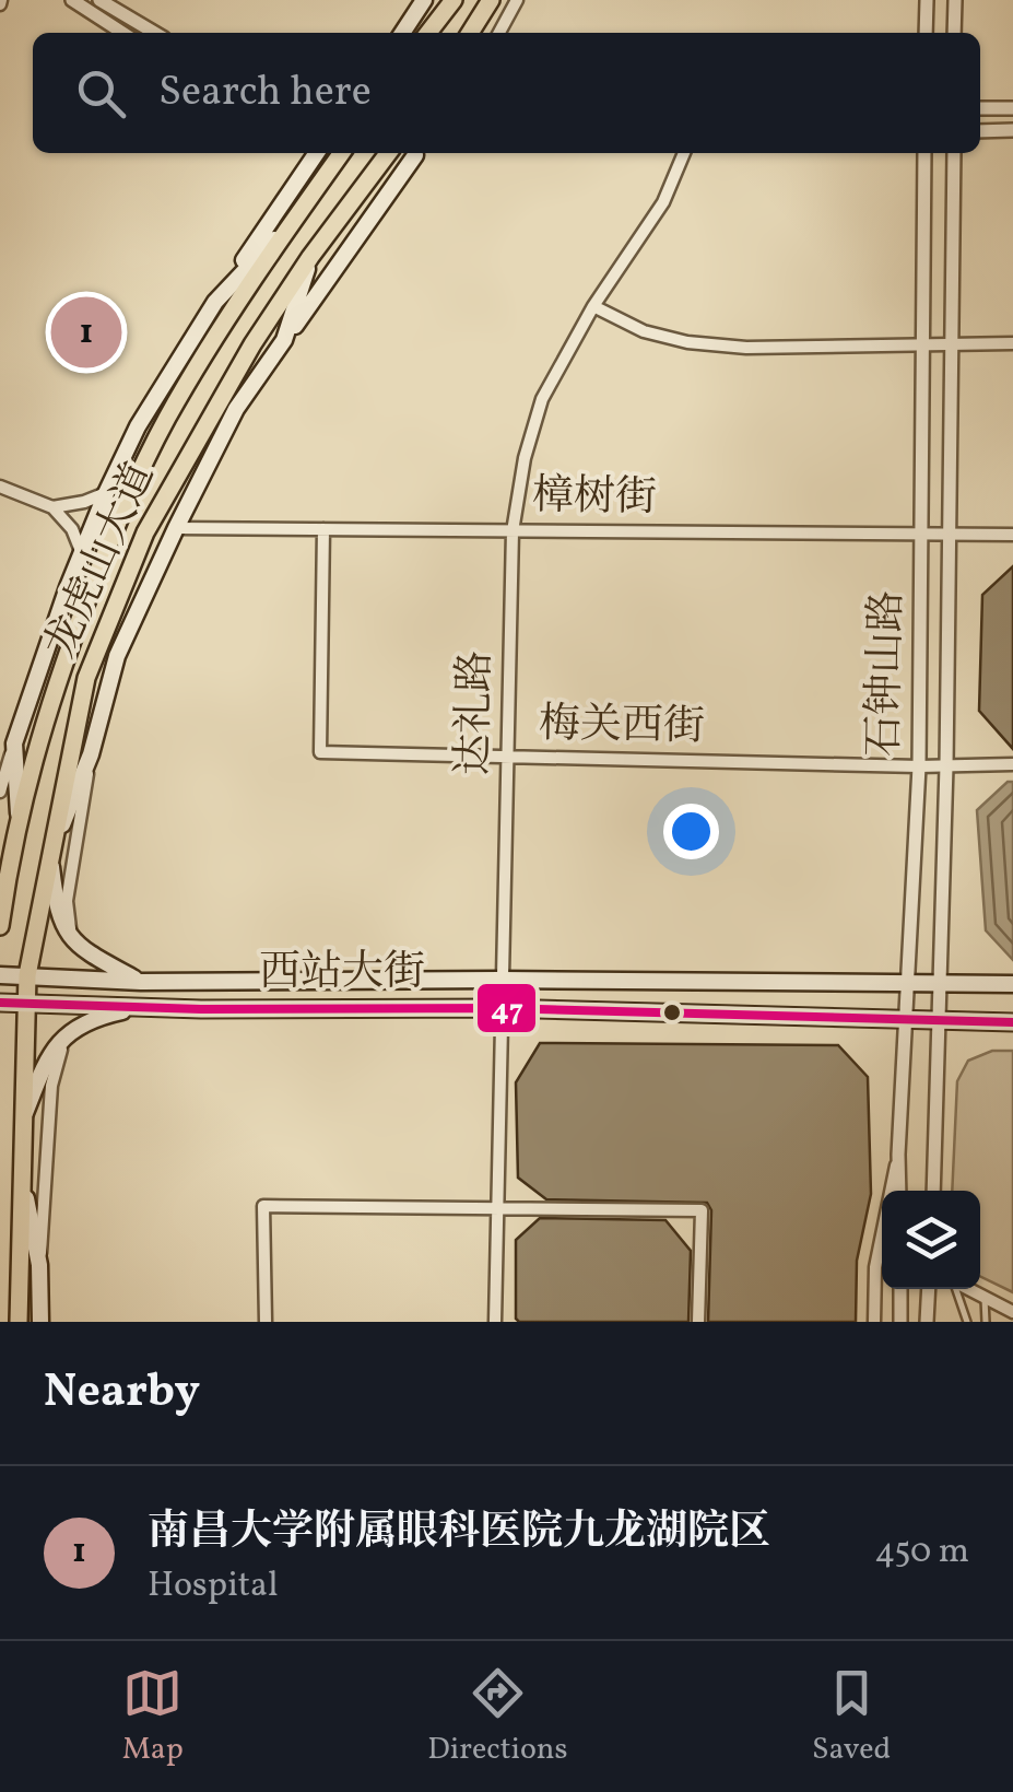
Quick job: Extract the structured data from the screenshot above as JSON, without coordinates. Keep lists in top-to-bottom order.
{
  "streets": {
    "main road": ["龙虎山大道", "西站大街"],
    "street": [
      "樟树街",
      "石钟山路",
      "达礼路",
      "梅关西街"
    ]
  },
  "crossings": [
    ["樟树街", "石钟山路"],
    ["樟树街", "达礼路"],
    ["樟树街", "梅关西街"],
    ["龙虎山大道", "西站大街"],
    ["石钟山路", "梅关西街"],
    ["石钟山路", "西站大街"],
    ["达礼路", "梅关西街"],
    ["达礼路", "西站大街"]
  ],
  "lines": ["transit line 47"],
  "page": {
    "search": "Search here",
    "pins": "1",
    "heading": "Nearby",
    "list": [
      {
        "mark": "1",
        "name": "南昌大学附属眼科医院九龙湖院区",
        "note": "Hospital",
        "value": "450 m"
      }
    ],
    "nav": ["Map", "Directions", "Saved"]
  }
}
